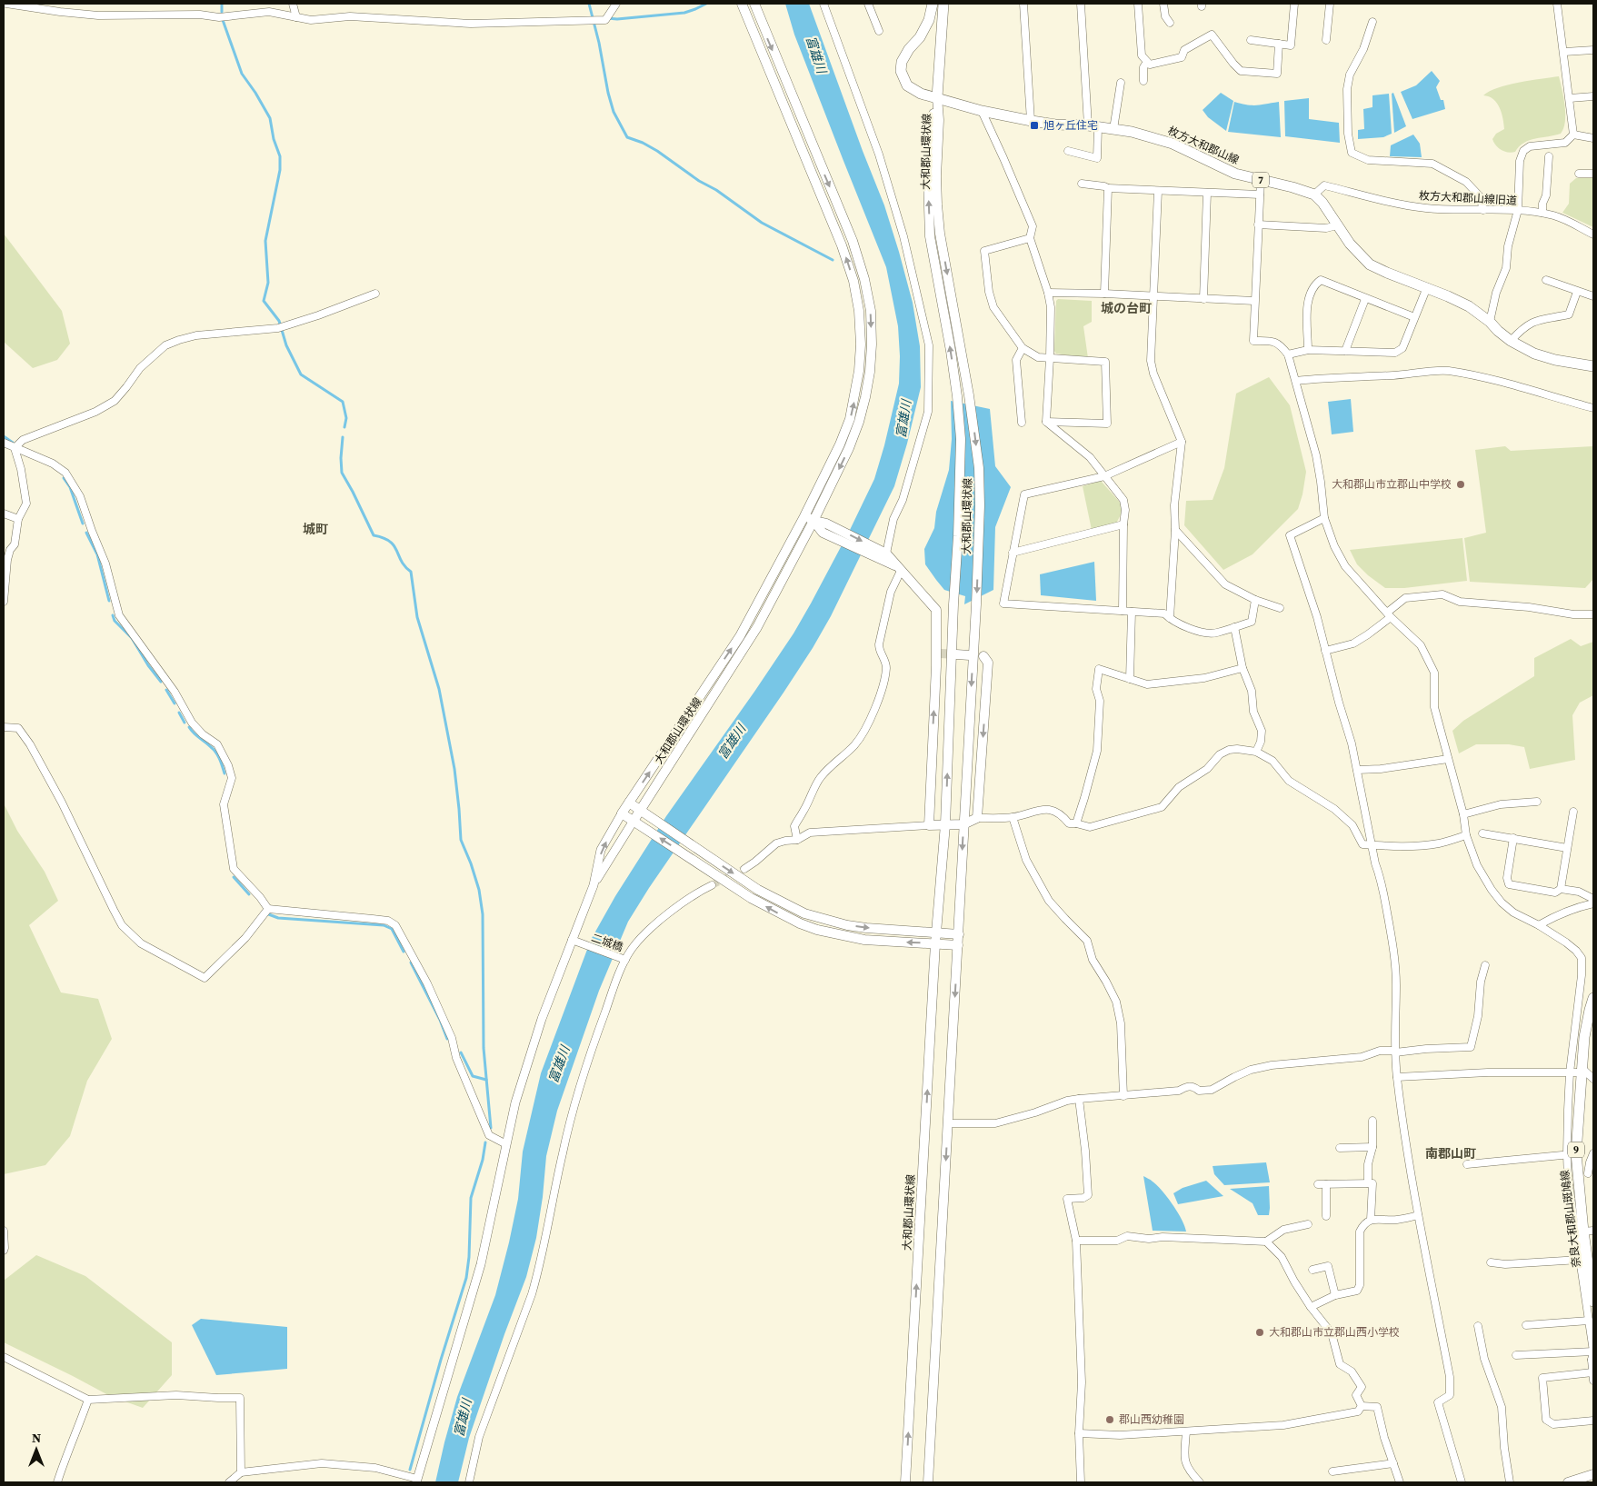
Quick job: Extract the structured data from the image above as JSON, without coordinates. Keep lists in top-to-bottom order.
{
  "streets": {
    "main road": [
      "枚方大和郡山線",
      "大和郡山環状線",
      "7",
      "9",
      "奈良大和郡山斑鳩線"
    ],
    "street": ["枚方大和郡山線旧道", "二城橋"]
  },
  "crossings": [
    ["枚方大和郡山線", "大和郡山環状線"],
    ["枚方大和郡山線", "枚方大和郡山線旧道"]
  ],
  "districts": ["城の台町", "城町", "南郡山町"],
  "water": ["富雄川"],
  "places": {
    "transit": ["旭ヶ丘住宅"],
    "other": ["大和郡山市立郡山中学校", "大和郡山市立郡山西小学校", "郡山西幼稚園"]
  },
  "north": "top"
}
